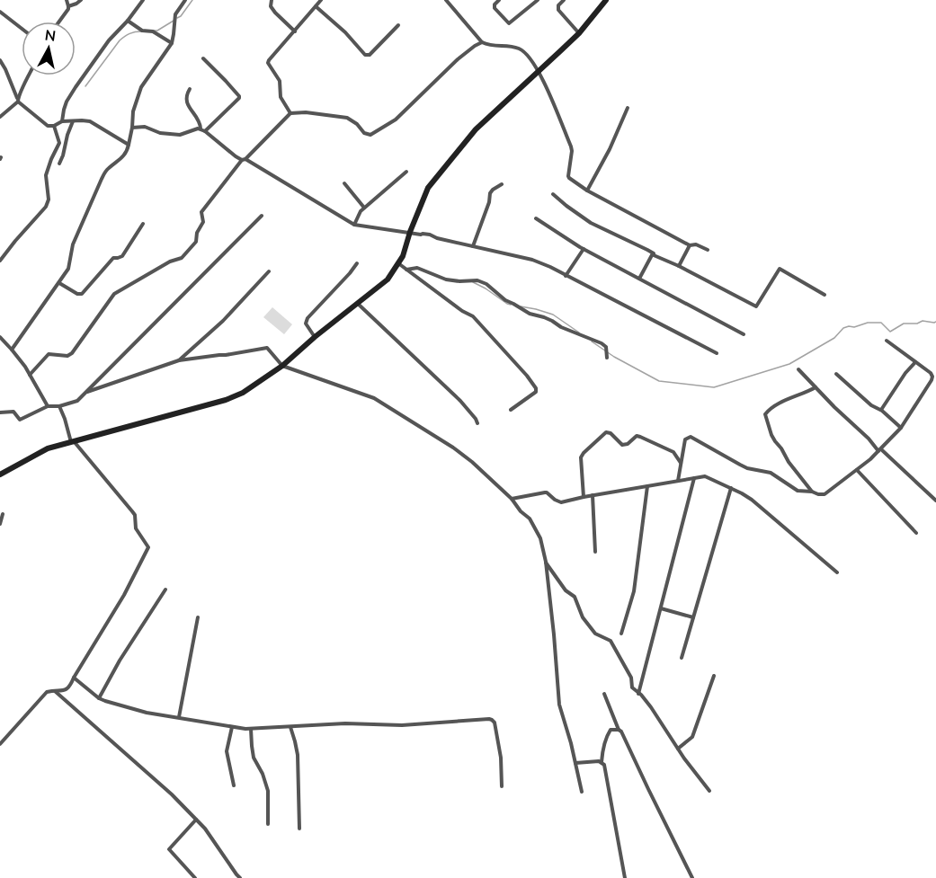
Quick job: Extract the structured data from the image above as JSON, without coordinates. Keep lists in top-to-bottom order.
{
  "north": "top"
}
